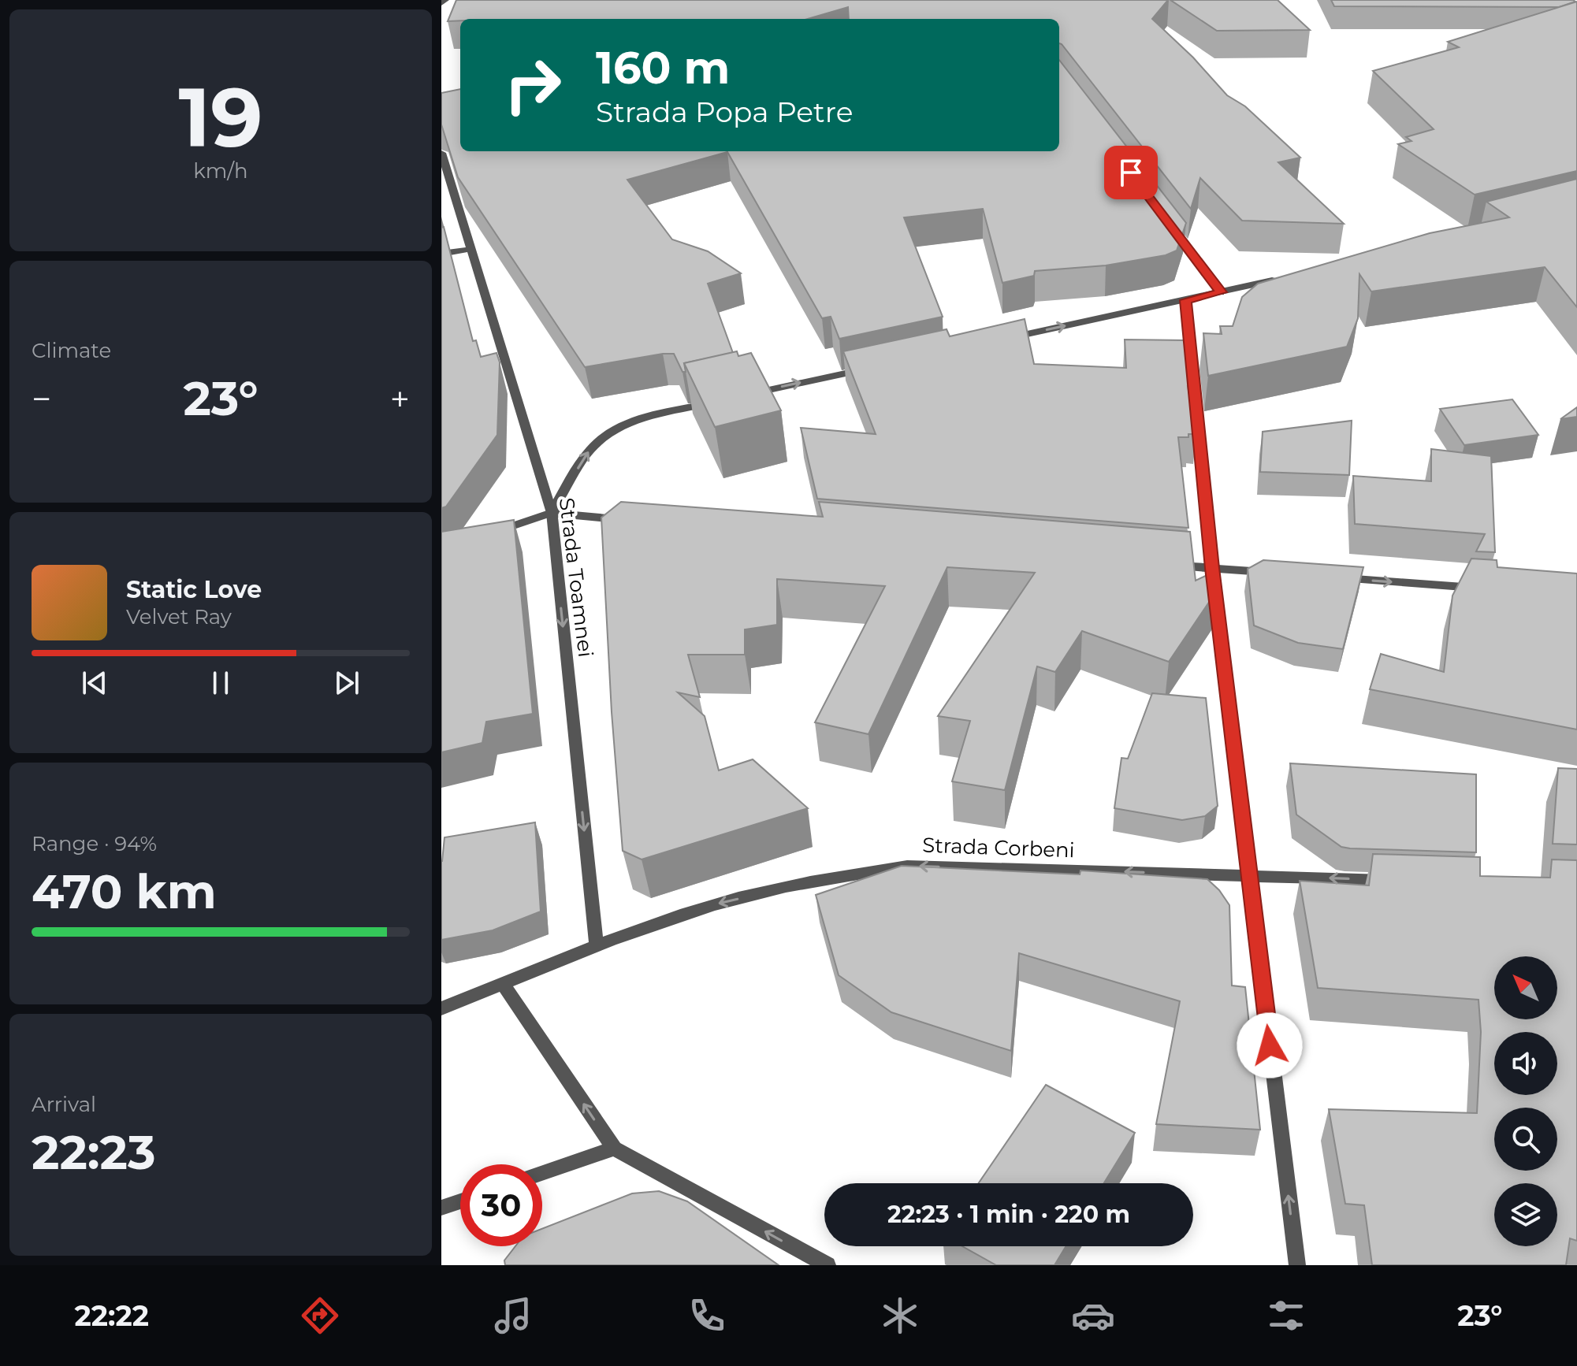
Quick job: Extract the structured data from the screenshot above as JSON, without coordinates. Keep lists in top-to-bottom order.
{
  "streets": {
    "street": ["Strada Toamnei", "Strada Corbeni"]
  },
  "crossings": [
    ["Strada Toamnei", "Strada Corbeni"]
  ],
  "one_way": ["Strada Toamnei", "Strada Corbeni"],
  "north": "top left",
  "page": {
    "tile": [
      ["19", "km/h"],
      "Climate",
      ["Range · 94%", "470 km"],
      ["Arrival", "22:23"]
    ],
    "turn": ["160 m", "Strada Popa Petre"],
    "heat": ["−", "23°", "+"],
    "song": ["Static Love", "Velvet Ray"],
    "limit": "30",
    "trip": "22:23 · 1 min · 220 m",
    "tabs": ["22:22", "23°"]
  }
}
